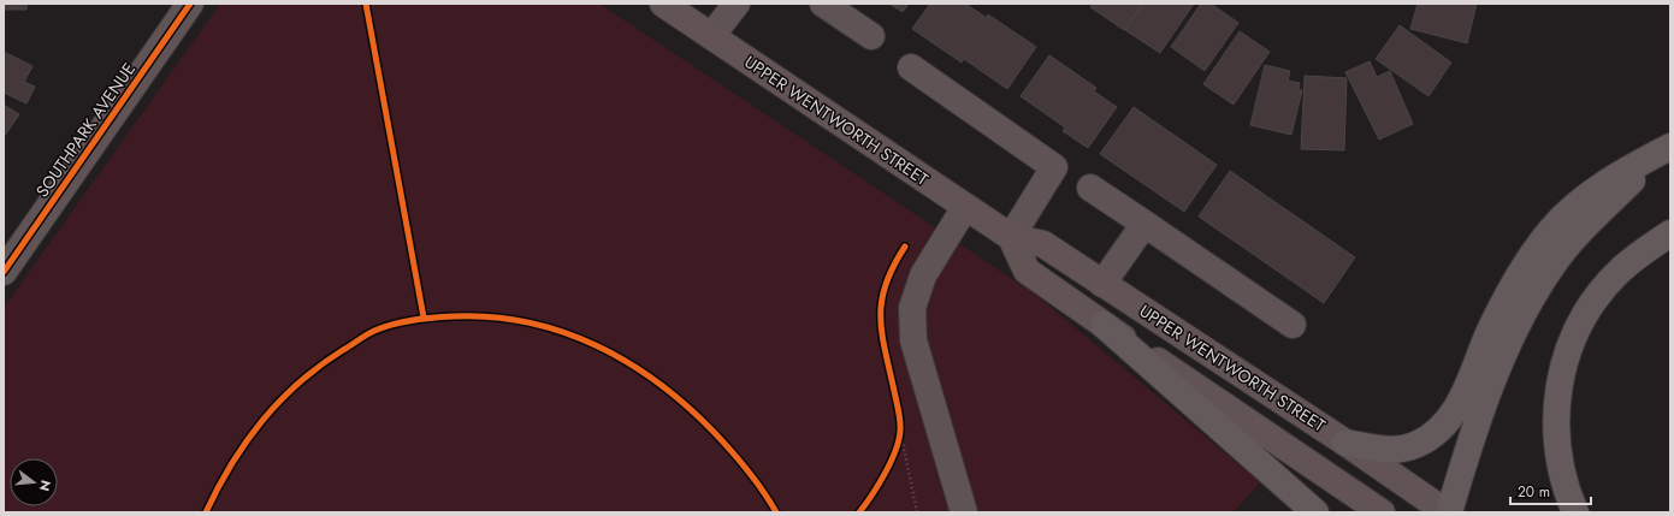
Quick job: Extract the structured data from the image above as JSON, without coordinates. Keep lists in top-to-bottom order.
{
  "streets": {
    "main road": ["UPPER WENTWORTH STREET"],
    "street": ["SOUTHPARK AVENUE"]
  },
  "scale_bar": "20 m",
  "north": "right"
}
